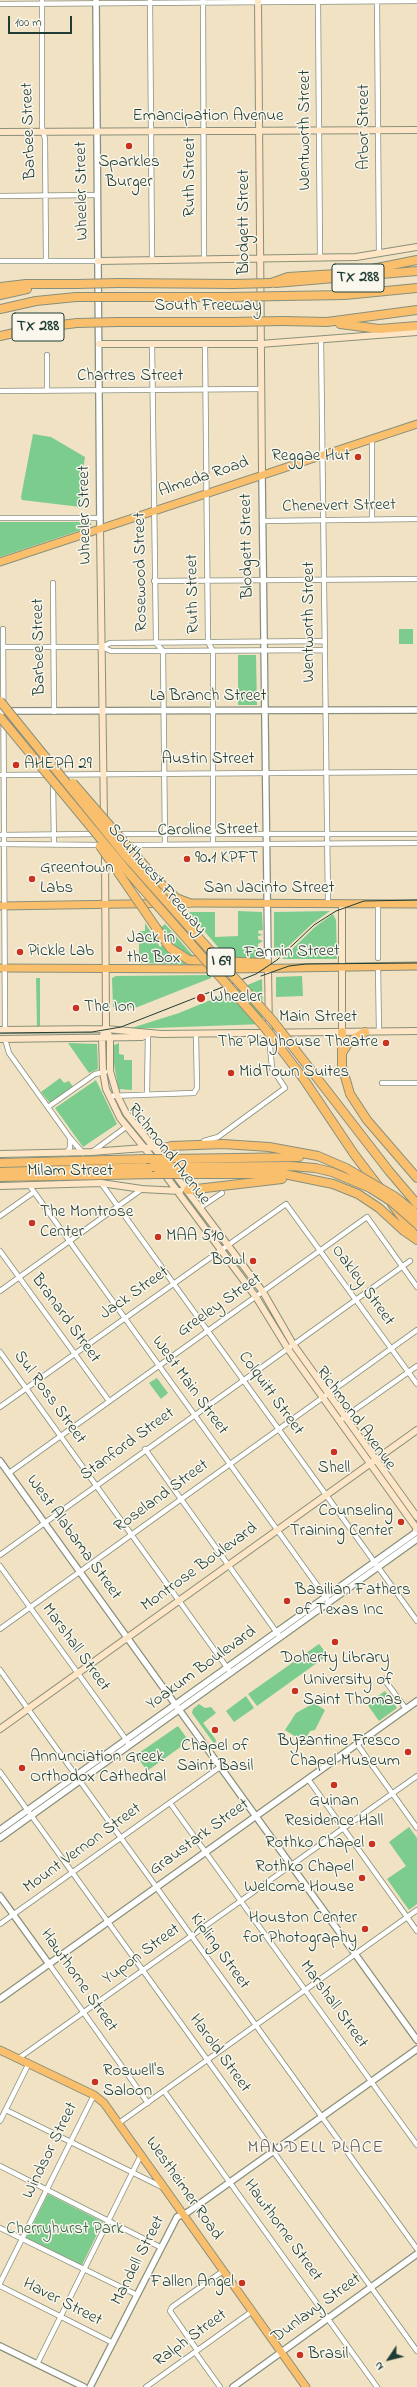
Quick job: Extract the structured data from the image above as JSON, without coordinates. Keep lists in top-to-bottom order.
{
  "streets": {
    "highway": [
      "TX 288",
      "South Freeway",
      "Southwest Freeway",
      "I 69"
    ],
    "main road": [
      "Emancipation Avenue",
      "Wheeler Street",
      "Blodgett Street",
      "Almeda Road",
      "San Jacinto Street",
      "Fannin Street",
      "Main Street",
      "Richmond Avenue",
      "Milam Street",
      "Montrose Boulevard",
      "Westheimer Road"
    ],
    "street": [
      "Arbor Street",
      "Wentworth Street",
      "Barbee Street",
      "Ruth Street",
      "Chartres Street",
      "Chenevert Street",
      "Rosewood Street",
      "La Branch Street",
      "Austin Street",
      "Caroline Street",
      "Oakley Street",
      "Jack Street",
      "Greeley Street",
      "Branard Street",
      "West Main Street",
      "Colquitt Street",
      "Sul Ross Street",
      "Stanford Street",
      "Roseland Street",
      "West Alabama Street",
      "Marshall Street",
      "Yoakum Boulevard",
      "Graustark Street",
      "Mount Vernon Street",
      "Kipling Street",
      "Yupon Street",
      "Hawthorne Street",
      "Harold Street",
      "Windsor Street",
      "Mandell Street",
      "Haver Street",
      "Dunlavy Street",
      "Ralph Street"
    ]
  },
  "crossings": [
    ["Emancipation Avenue", "Arbor Street"],
    ["Emancipation Avenue", "Wentworth Street"],
    ["Emancipation Avenue", "Barbee Street"],
    ["Emancipation Avenue", "Ruth Street"],
    ["Emancipation Avenue", "Wheeler Street"],
    ["Emancipation Avenue", "Blodgett Street"],
    ["Wentworth Street", "Almeda Road"],
    ["Wentworth Street", "Chenevert Street"],
    ["Wentworth Street", "La Branch Street"],
    ["Wentworth Street", "Austin Street"],
    ["Wentworth Street", "Caroline Street"],
    ["Wentworth Street", "San Jacinto Street"],
    ["Barbee Street", "La Branch Street"],
    ["Ruth Street", "Chartres Street"],
    ["Ruth Street", "Almeda Road"],
    ["Ruth Street", "La Branch Street"],
    ["Ruth Street", "Austin Street"],
    ["Ruth Street", "Caroline Street"],
    ["Wheeler Street", "Chartres Street"],
    ["Wheeler Street", "Almeda Road"],
    ["Wheeler Street", "La Branch Street"],
    ["Wheeler Street", "Austin Street"],
    ["Wheeler Street", "Caroline Street"],
    ["Wheeler Street", "San Jacinto Street"],
    ["Wheeler Street", "Fannin Street"],
    ["Wheeler Street", "Main Street"],
    ["Wheeler Street", "Richmond Avenue"],
    ["Blodgett Street", "Chartres Street"],
    ["Blodgett Street", "Almeda Road"],
    ["Blodgett Street", "Chenevert Street"],
    ["Blodgett Street", "La Branch Street"],
    ["Blodgett Street", "Austin Street"],
    ["Blodgett Street", "Caroline Street"],
    ["Blodgett Street", "San Jacinto Street"],
    ["Blodgett Street", "Fannin Street"],
    ["Blodgett Street", "Main Street"],
    ["Chartres Street", "Rosewood Street"],
    ["Almeda Road", "Rosewood Street"],
    ["Rosewood Street", "La Branch Street"],
    ["Rosewood Street", "Austin Street"],
    ["Rosewood Street", "Caroline Street"],
    ["La Branch Street", "Southwest Freeway"],
    ["Main Street", "Richmond Avenue"],
    ["Richmond Avenue", "Milam Street"],
    ["Richmond Avenue", "Jack Street"],
    ["Richmond Avenue", "Greeley Street"],
    ["Richmond Avenue", "Stanford Street"],
    ["Richmond Avenue", "Roseland Street"],
    ["Richmond Avenue", "Montrose Boulevard"],
    ["Richmond Avenue", "Yoakum Boulevard"],
    ["Milam Street", "West Main Street"],
    ["Milam Street", "Colquitt Street"],
    ["Oakley Street", "Jack Street"],
    ["Oakley Street", "Greeley Street"],
    ["Oakley Street", "Stanford Street"],
    ["Oakley Street", "Roseland Street"],
    ["Jack Street", "Branard Street"],
    ["Jack Street", "West Main Street"],
    ["Jack Street", "Colquitt Street"],
    ["Jack Street", "Sul Ross Street"],
    ["Greeley Street", "Branard Street"],
    ["Greeley Street", "West Main Street"],
    ["Greeley Street", "Colquitt Street"],
    ["Greeley Street", "Sul Ross Street"],
    ["Greeley Street", "Stanford Street"],
    ["Greeley Street", "West Alabama Street"],
    ["West Main Street", "Stanford Street"],
    ["West Main Street", "Roseland Street"],
    ["West Main Street", "Montrose Boulevard"],
    ["West Main Street", "Yoakum Boulevard"],
    ["Colquitt Street", "Stanford Street"],
    ["Colquitt Street", "Roseland Street"],
    ["Colquitt Street", "Montrose Boulevard"],
    ["Colquitt Street", "Yoakum Boulevard"],
    ["Sul Ross Street", "Stanford Street"],
    ["Sul Ross Street", "Roseland Street"],
    ["Sul Ross Street", "Montrose Boulevard"],
    ["Sul Ross Street", "Yoakum Boulevard"],
    ["Stanford Street", "West Alabama Street"],
    ["Roseland Street", "West Alabama Street"],
    ["Roseland Street", "Marshall Street"],
    ["West Alabama Street", "Montrose Boulevard"],
    ["West Alabama Street", "Yoakum Boulevard"],
    ["West Alabama Street", "Graustark Street"],
    ["West Alabama Street", "Mount Vernon Street"],
    ["West Alabama Street", "Yupon Street"],
    ["Montrose Boulevard", "Marshall Street"],
    ["Montrose Boulevard", "Kipling Street"],
    ["Marshall Street", "Yoakum Boulevard"],
    ["Marshall Street", "Graustark Street"],
    ["Marshall Street", "Mount Vernon Street"],
    ["Marshall Street", "Yupon Street"],
    ["Marshall Street", "Mandell Street"],
    ["Yoakum Boulevard", "Kipling Street"],
    ["Yoakum Boulevard", "Harold Street"],
    ["Graustark Street", "Kipling Street"],
    ["Graustark Street", "Hawthorne Street"],
    ["Graustark Street", "Harold Street"],
    ["Mount Vernon Street", "Kipling Street"],
    ["Mount Vernon Street", "Hawthorne Street"],
    ["Mount Vernon Street", "Harold Street"],
    ["Kipling Street", "Yupon Street"],
    ["Kipling Street", "Mandell Street"],
    ["Yupon Street", "Hawthorne Street"],
    ["Yupon Street", "Harold Street"],
    ["Yupon Street", "Westheimer Road"],
    ["Hawthorne Street", "Mandell Street"],
    ["Hawthorne Street", "Dunlavy Street"],
    ["Harold Street", "Mandell Street"],
    ["Harold Street", "Dunlavy Street"],
    ["Windsor Street", "Westheimer Road"],
    ["Westheimer Road", "Mandell Street"],
    ["Westheimer Road", "Dunlavy Street"],
    ["Westheimer Road", "Ralph Street"],
    ["Mandell Street", "Haver Street"]
  ],
  "districts": ["MANDELL PLACE"],
  "parks": ["Cherryhurst Park"],
  "places": [
    "Sparkles Burger",
    "Reggae Hut",
    "AHEPA 29",
    "90.1 KPFT",
    "Greentown Labs",
    "Jack in the Box",
    "Pickle Lab",
    "Wheeler",
    "The Ion",
    "The Playhouse Theatre",
    "MidTown Suites",
    "The Montrose Center",
    "MAA 510",
    "Bowl",
    "Shell",
    "Counseling Training Center",
    "Basilian Fathers of Texas Inc",
    "Doherty Library",
    "University of Saint Thomas",
    "Chapel of Saint Basil",
    "Byzantine Fresco Chapel Museum",
    "Annunciation Greek Orthodox Cathedral",
    "Guinan Residence Hall",
    "Rothko Chapel",
    "Rothko Chapel Welcome House",
    "Houston Center for Photography",
    "Roswell's Saloon",
    "Fallen Angel",
    "Brasil"
  ],
  "scale_bar": "100 m",
  "north": "bottom left"
}
